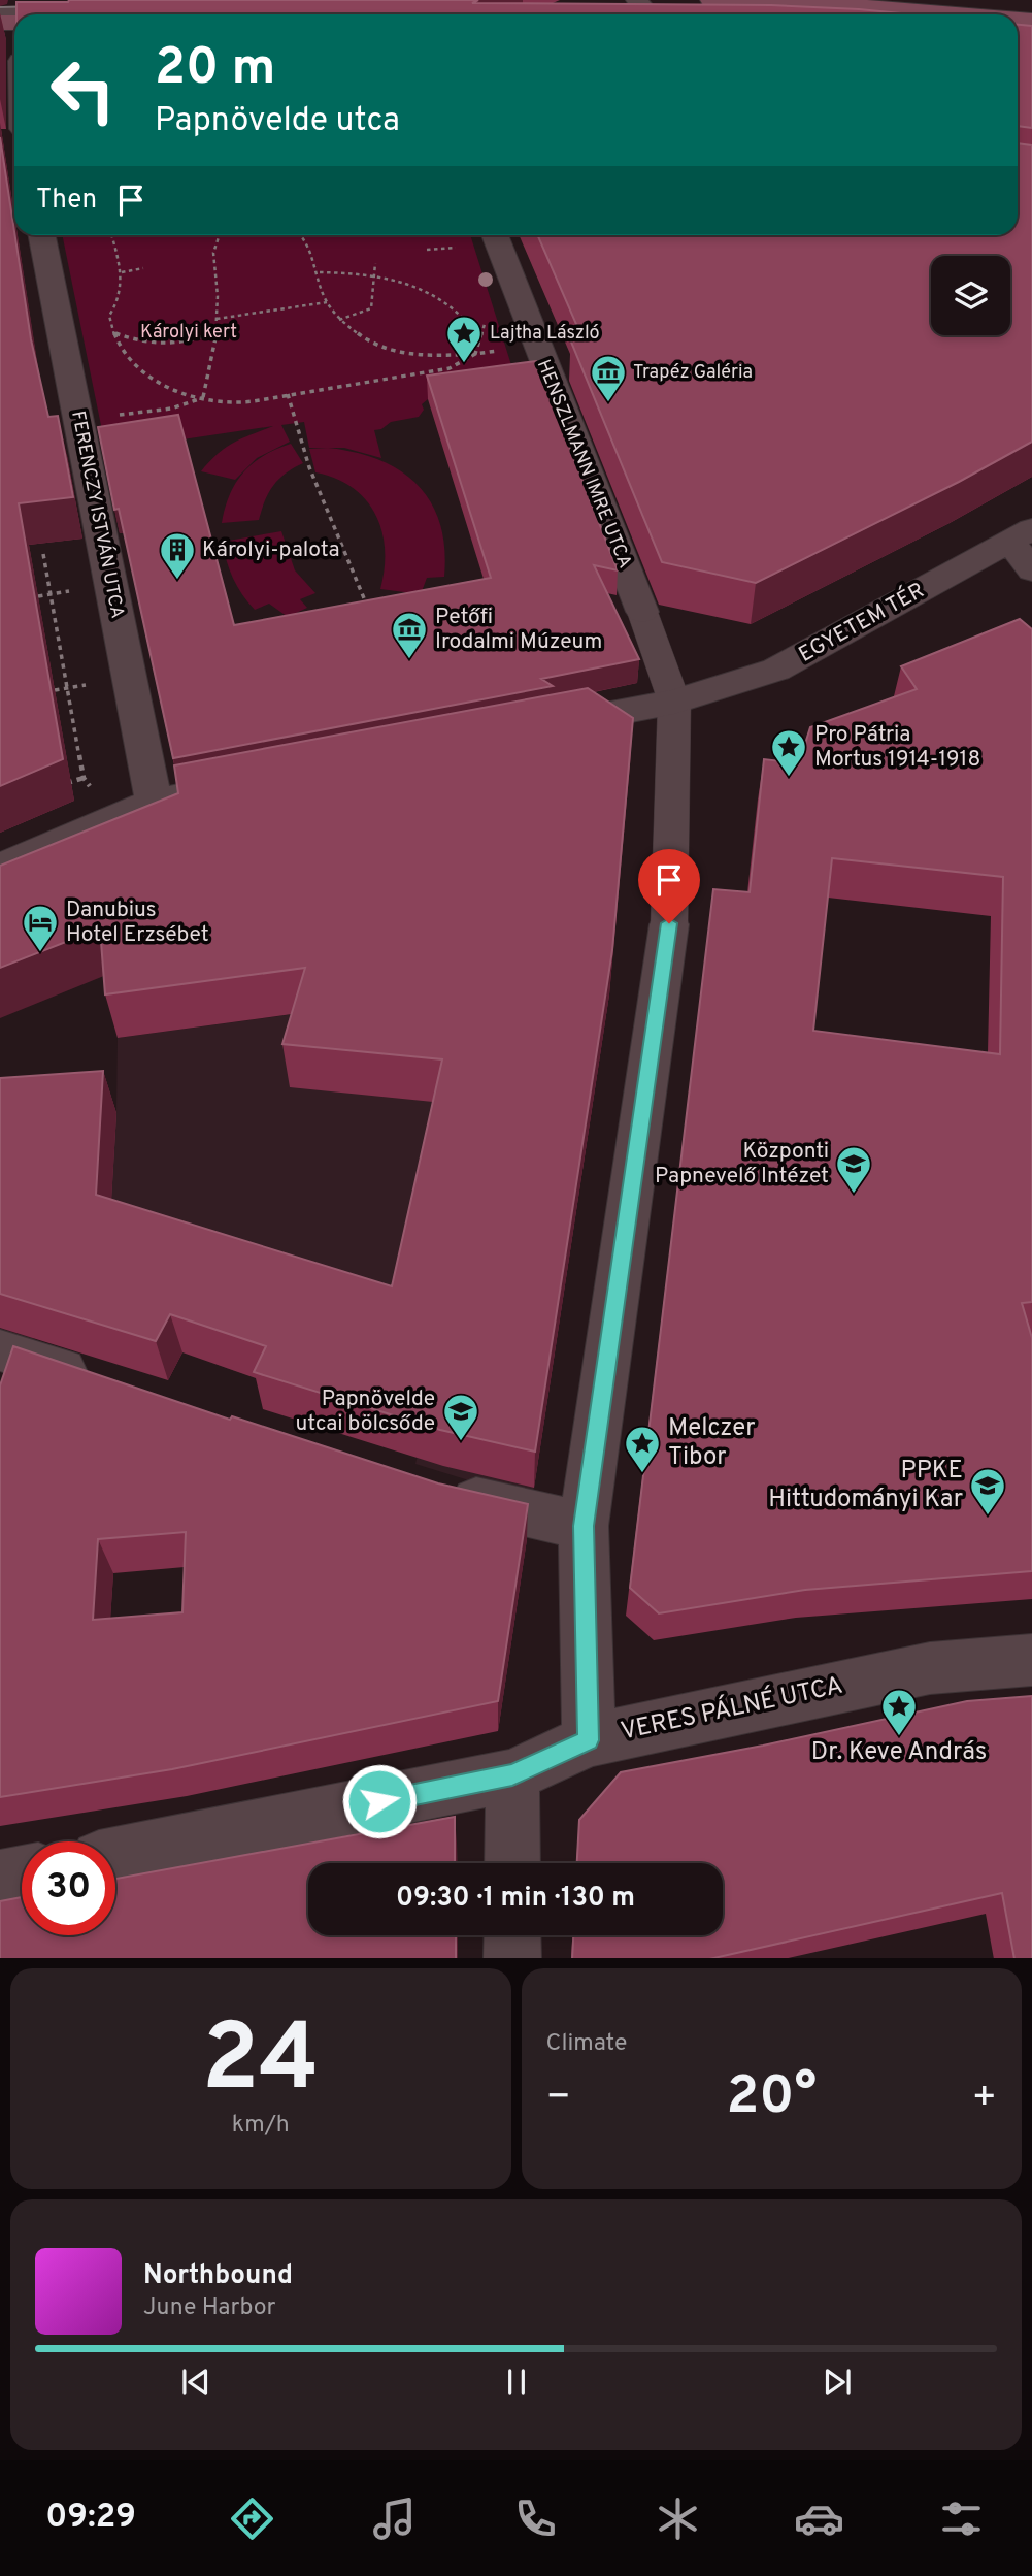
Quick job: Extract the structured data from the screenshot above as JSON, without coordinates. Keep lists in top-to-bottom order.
{
  "streets": {
    "street": [
      "HENSZLMANN IMRE UTCA",
      "FERENCZY ISTVÁN UTCA",
      "EGYETEM TÉR",
      "VERES PÁLNÉ UTCA"
    ]
  },
  "crossings": [
    ["HENSZLMANN IMRE UTCA", "EGYETEM TÉR"]
  ],
  "parks": ["Károlyi kert"],
  "places": {
    "place": [
      "Lajtha László",
      "Pro Pátria Mortus 1914-1918",
      "Melczer Tibor",
      "Dr. Keve András"
    ],
    "museum": ["Trapéz Galéria", "Petőfi Irodalmi Múzeum"],
    "building": ["Károlyi-palota"],
    "hotel": ["Danubius Hotel Erzsébet"],
    "school or university": ["Központi Papnevelő Intézet", "Papnövelde utcai bölcsőde", "PPKE Hittudományi Kar"]
  },
  "page": {
    "turn": ["20 m", "Papnövelde utca"],
    "then": "Then",
    "limit": "30",
    "trip": "09:30 · 1 min · 130 m",
    "tile": [
      ["24", "km/h"],
      "Climate"
    ],
    "heat": ["−", "20°", "+"],
    "song": ["Northbound", "June Harbor"],
    "tabs": "09:29"
  }
}
